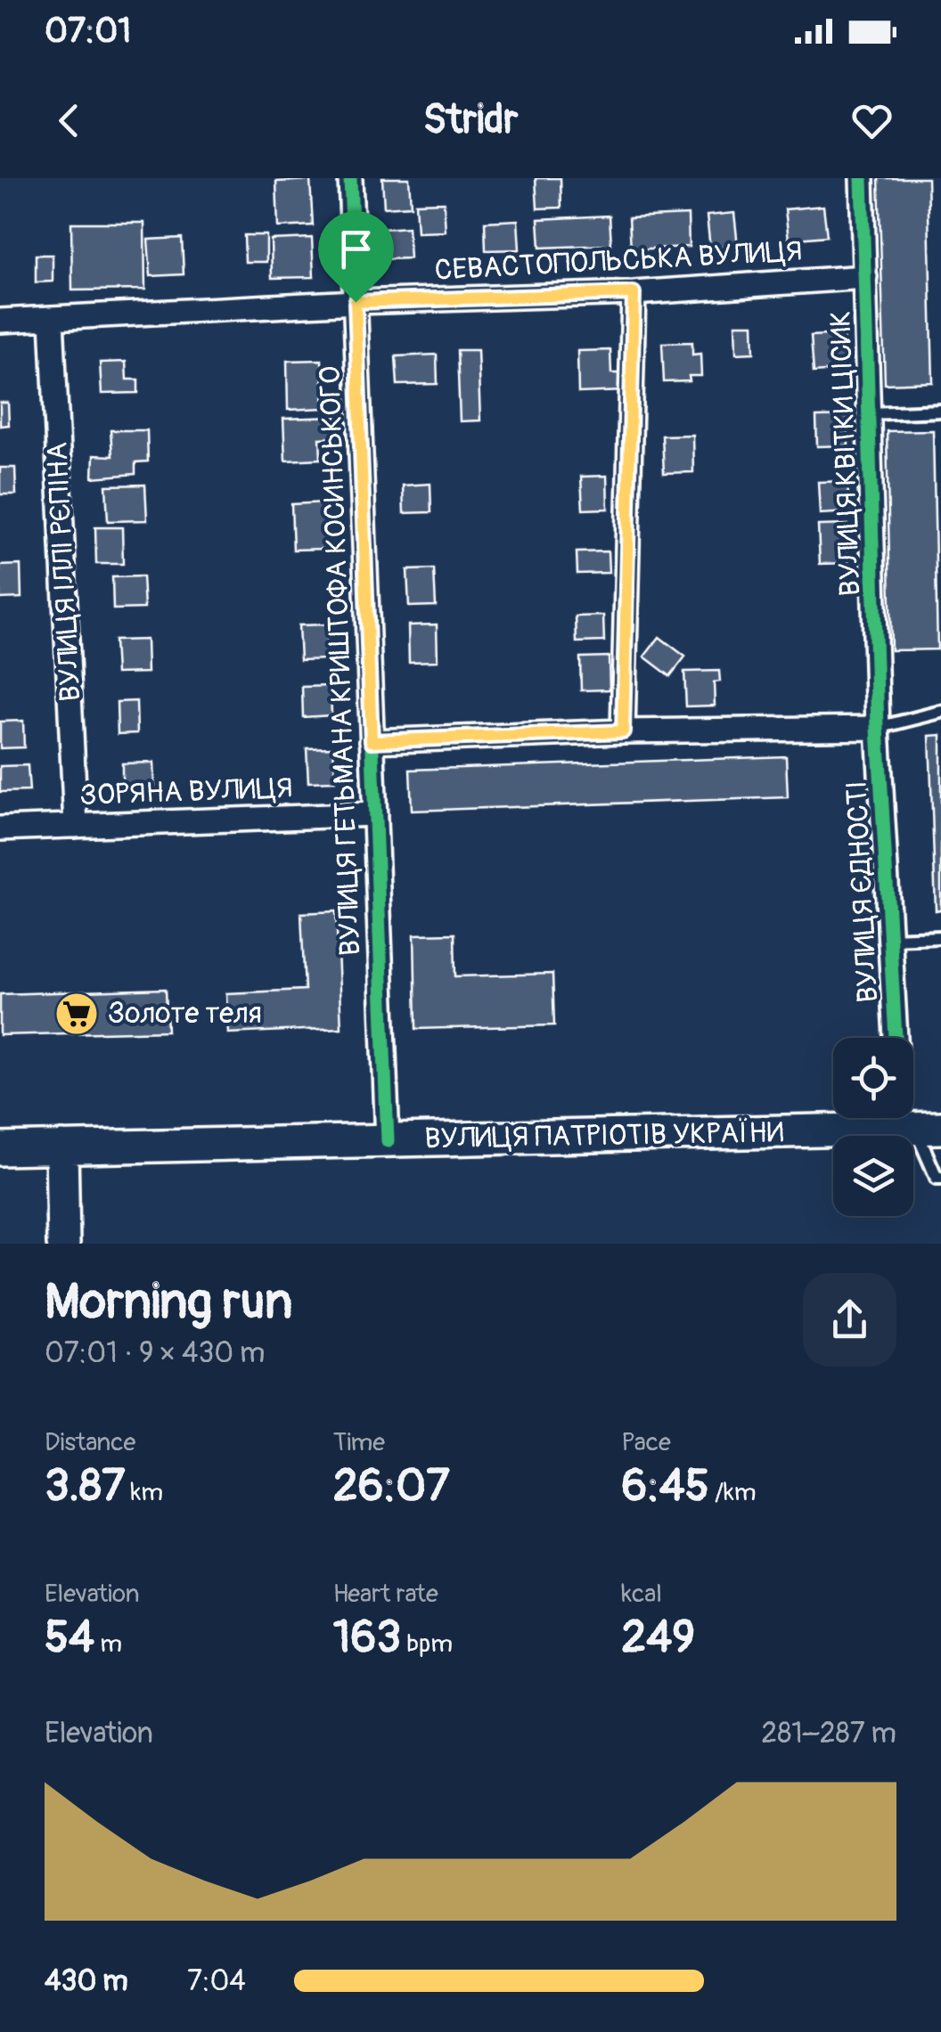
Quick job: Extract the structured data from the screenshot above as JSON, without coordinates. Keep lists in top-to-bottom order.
{
  "streets": {
    "main road": ["ВУЛИЦЯ ПАТРІОТІВ УКРАЇНИ"],
    "street": [
      "СЕВАСТОПОЛЬСЬКА ВУЛИЦЯ",
      "ВУЛИЦЯ КВІТКИ ЦІСИК",
      "ВУЛИЦЯ ІЛЛІ РЄПІНА",
      "ВУЛИЦЯ ГЕТЬМАНА КРИШТОФА КОСИНСЬКОГО",
      "ЗОРЯНА ВУЛИЦЯ",
      "ВУЛИЦЯ ЄДНОСТІ"
    ]
  },
  "crossings": [
    ["СЕВАСТОПОЛЬСЬКА ВУЛИЦЯ", "ВУЛИЦЯ КВІТКИ ЦІСИК"],
    ["СЕВАСТОПОЛЬСЬКА ВУЛИЦЯ", "ВУЛИЦЯ ІЛЛІ РЄПІНА"],
    ["СЕВАСТОПОЛЬСЬКА ВУЛИЦЯ", "ВУЛИЦЯ ГЕТЬМАНА КРИШТОФА КОСИНСЬКОГО"],
    ["ВУЛИЦЯ КВІТКИ ЦІСИК", "ВУЛИЦЯ ЄДНОСТІ"],
    ["ВУЛИЦЯ ІЛЛІ РЄПІНА", "ЗОРЯНА ВУЛИЦЯ"],
    ["ВУЛИЦЯ ГЕТЬМАНА КРИШТОФА КОСИНСЬКОГО", "ЗОРЯНА ВУЛИЦЯ"],
    ["ВУЛИЦЯ ГЕТЬМАНА КРИШТОФА КОСИНСЬКОГО", "ВУЛИЦЯ ПАТРІОТІВ УКРАЇНИ"]
  ],
  "places": {
    "supermarket": ["Золоте теля"]
  },
  "page": {
    "status": "07:01",
    "header": "Stridr",
    "heading": ["Morning run", "07:01 · 9 × 430 m"],
    "stats": [
      ["Distance", "3.87 km"],
      ["Time", "26:07"],
      ["Pace", "6:45 /km"],
      ["Elevation", "54 m"],
      ["Heart rate", "163 bpm"],
      ["kcal", "249"]
    ],
    "chart": ["Elevation", "281–287 m"],
    "list": [
      {
        "name": "430 m",
        "note": "7:04"
      }
    ]
  }
}
